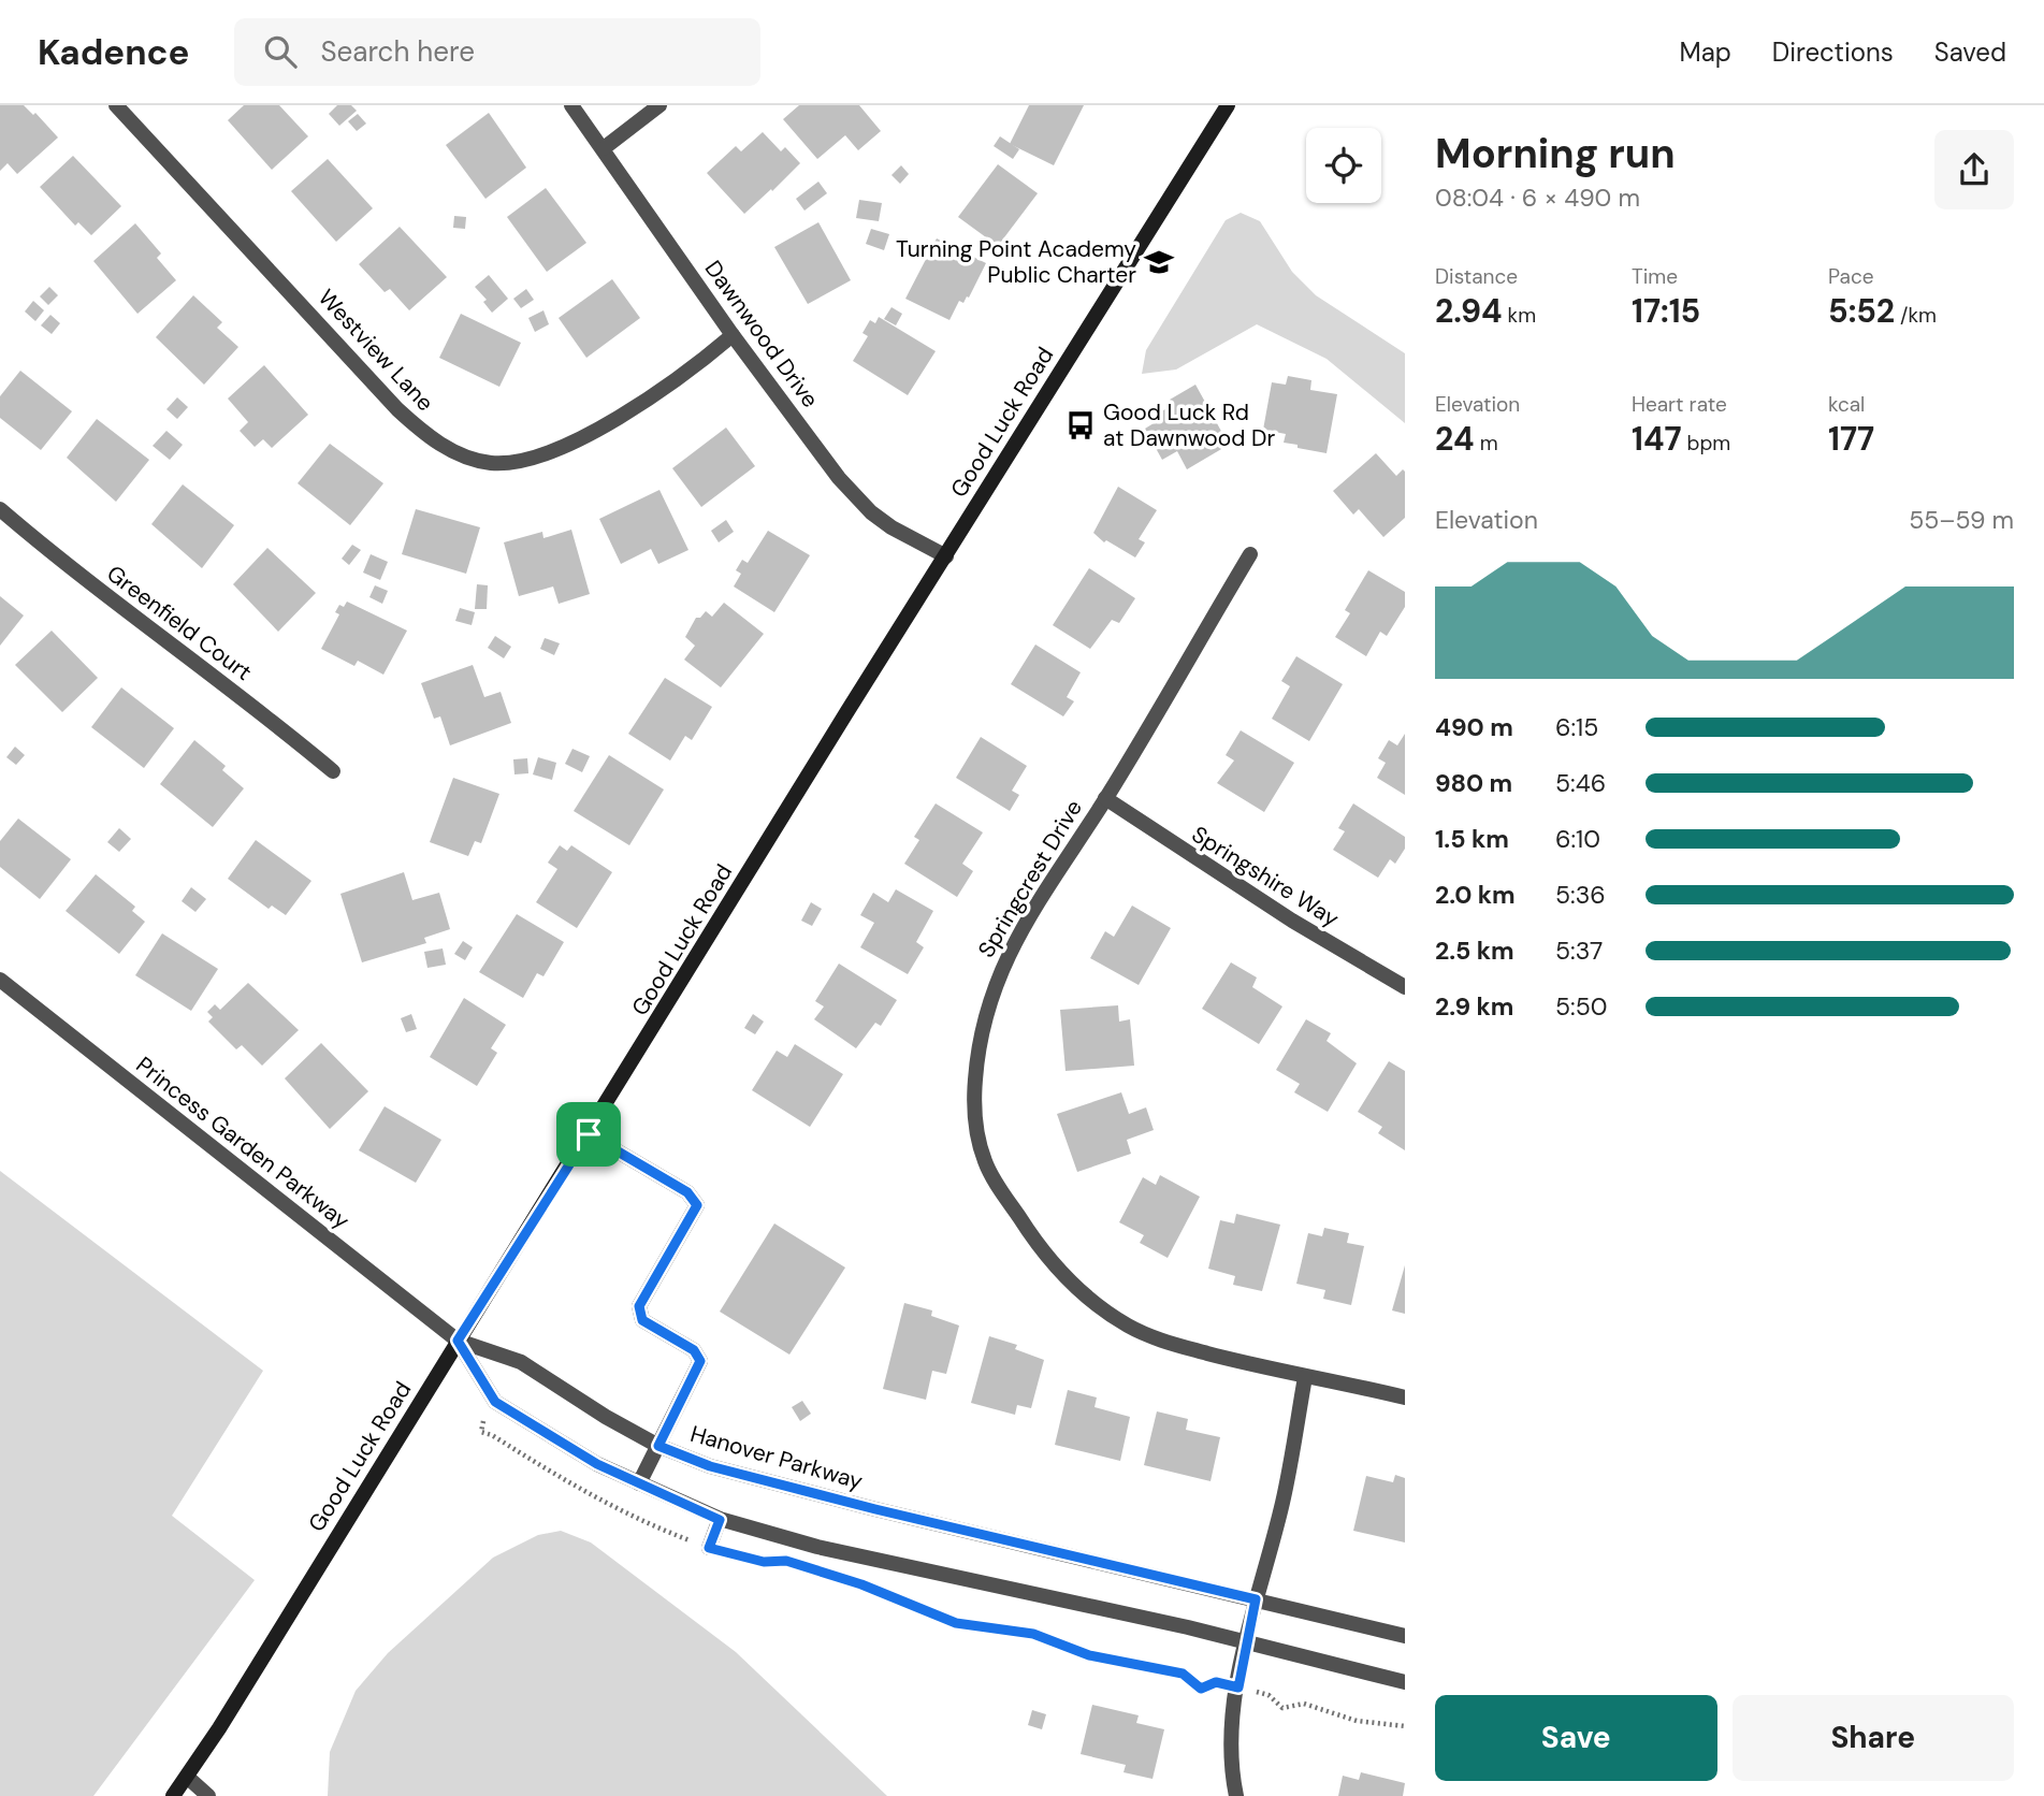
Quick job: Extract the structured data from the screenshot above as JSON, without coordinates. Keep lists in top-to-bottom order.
{
  "streets": {
    "main road": ["Good Luck Road"],
    "street": [
      "Dawnwood Drive",
      "Westview Lane",
      "Greenfield Court",
      "Springshire Way",
      "Springcrest Drive",
      "Princess Garden Parkway",
      "Hanover Parkway"
    ]
  },
  "crossings": [
    ["Dawnwood Drive", "Westview Lane"],
    ["Dawnwood Drive", "Good Luck Road"],
    ["Good Luck Road", "Princess Garden Parkway"],
    ["Good Luck Road", "Hanover Parkway"],
    ["Springshire Way", "Springcrest Drive"],
    ["Princess Garden Parkway", "Hanover Parkway"]
  ],
  "places": {
    "school or university": ["Turning Point Academy Public Charter"],
    "bus stop": ["Good Luck Rd at Dawnwood Dr"]
  },
  "page": {
    "header": "Kadence",
    "search": "Search here",
    "nav": ["Map", "Directions", "Saved"],
    "heading": ["Morning run", "08:04 · 6 × 490 m"],
    "stats": [
      ["Distance", "2.94 km"],
      ["Time", "17:15"],
      ["Pace", "5:52 /km"],
      ["Elevation", "24 m"],
      ["Heart rate", "147 bpm"],
      ["kcal", "177"]
    ],
    "chart": ["Elevation", "55–59 m"],
    "list": [
      {
        "name": "490 m",
        "note": "6:15"
      },
      {
        "name": "980 m",
        "note": "5:46"
      },
      {
        "name": "1.5 km",
        "note": "6:10"
      },
      {
        "name": "2.0 km",
        "note": "5:36"
      },
      {
        "name": "2.5 km",
        "note": "5:37"
      },
      {
        "name": "2.9 km",
        "note": "5:50"
      }
    ],
    "buttons": ["Save", "Share"]
  }
}
